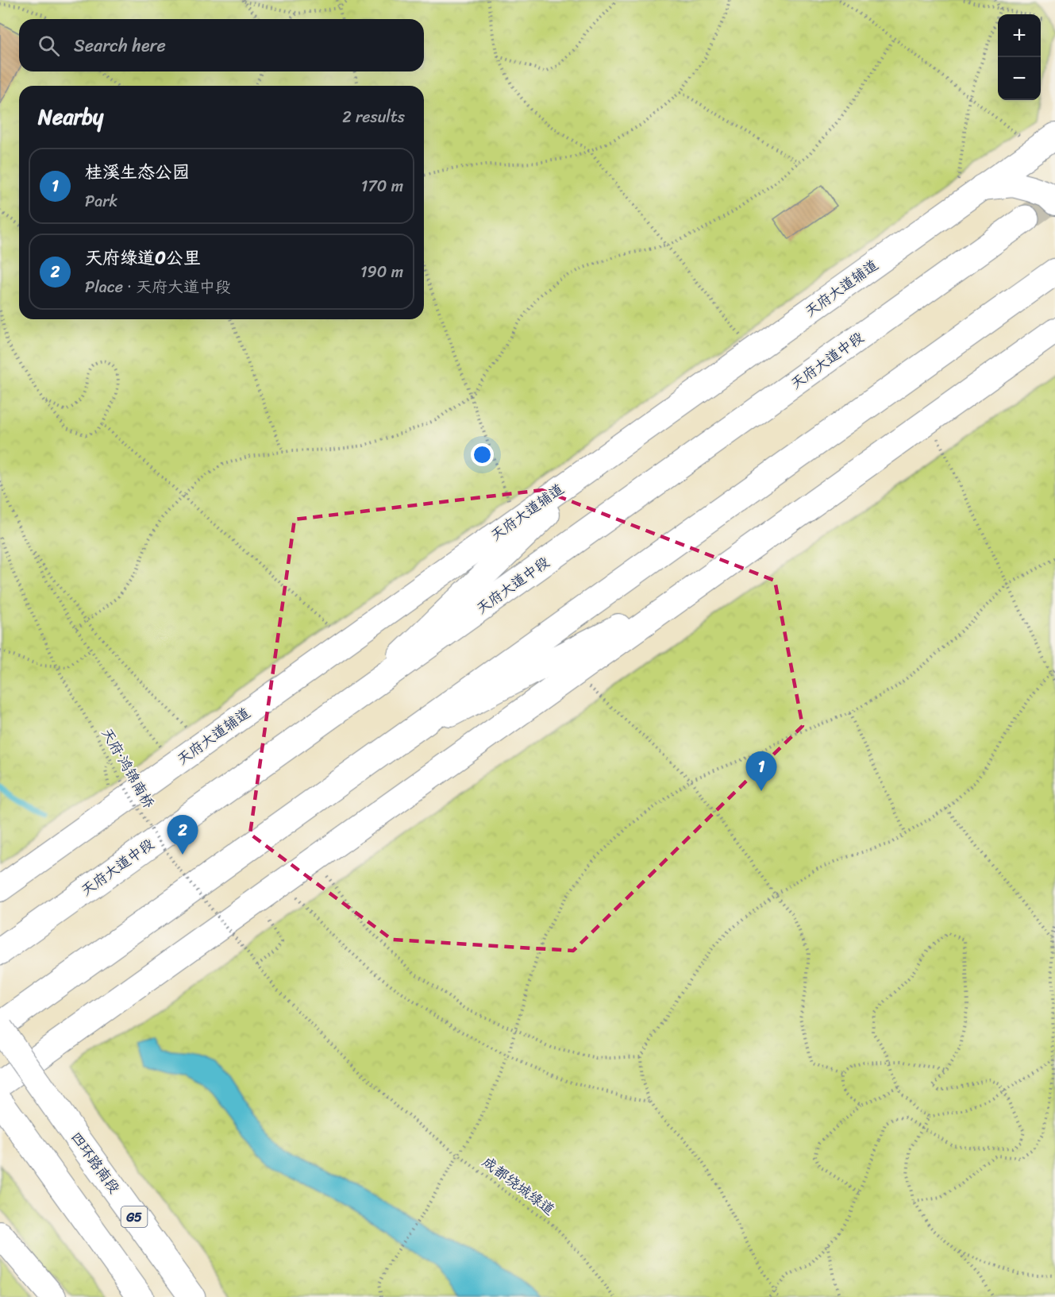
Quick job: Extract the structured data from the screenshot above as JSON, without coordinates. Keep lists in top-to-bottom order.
{
  "streets": {
    "main road": ["天府大道中段", "四环路南段", "G5"],
    "street": ["天府大道辅道"],
    "path": ["天府·鸿锦南桥", "成都绕城绿道"]
  },
  "crossings": [
    ["天府·鸿锦南桥", "成都绕城绿道"]
  ],
  "page": {
    "map_buttons": ["+", "−"],
    "search": "Search here",
    "heading": ["Nearby", "2 results"],
    "list": [
      {
        "mark": "1",
        "name": "桂溪生态公园",
        "note": "Park",
        "value": "170 m"
      },
      {
        "mark": "2",
        "name": "天府绿道0公里",
        "note": "Place · 天府大道中段",
        "value": "190 m"
      }
    ],
    "pins": ["1", "2"]
  }
}
